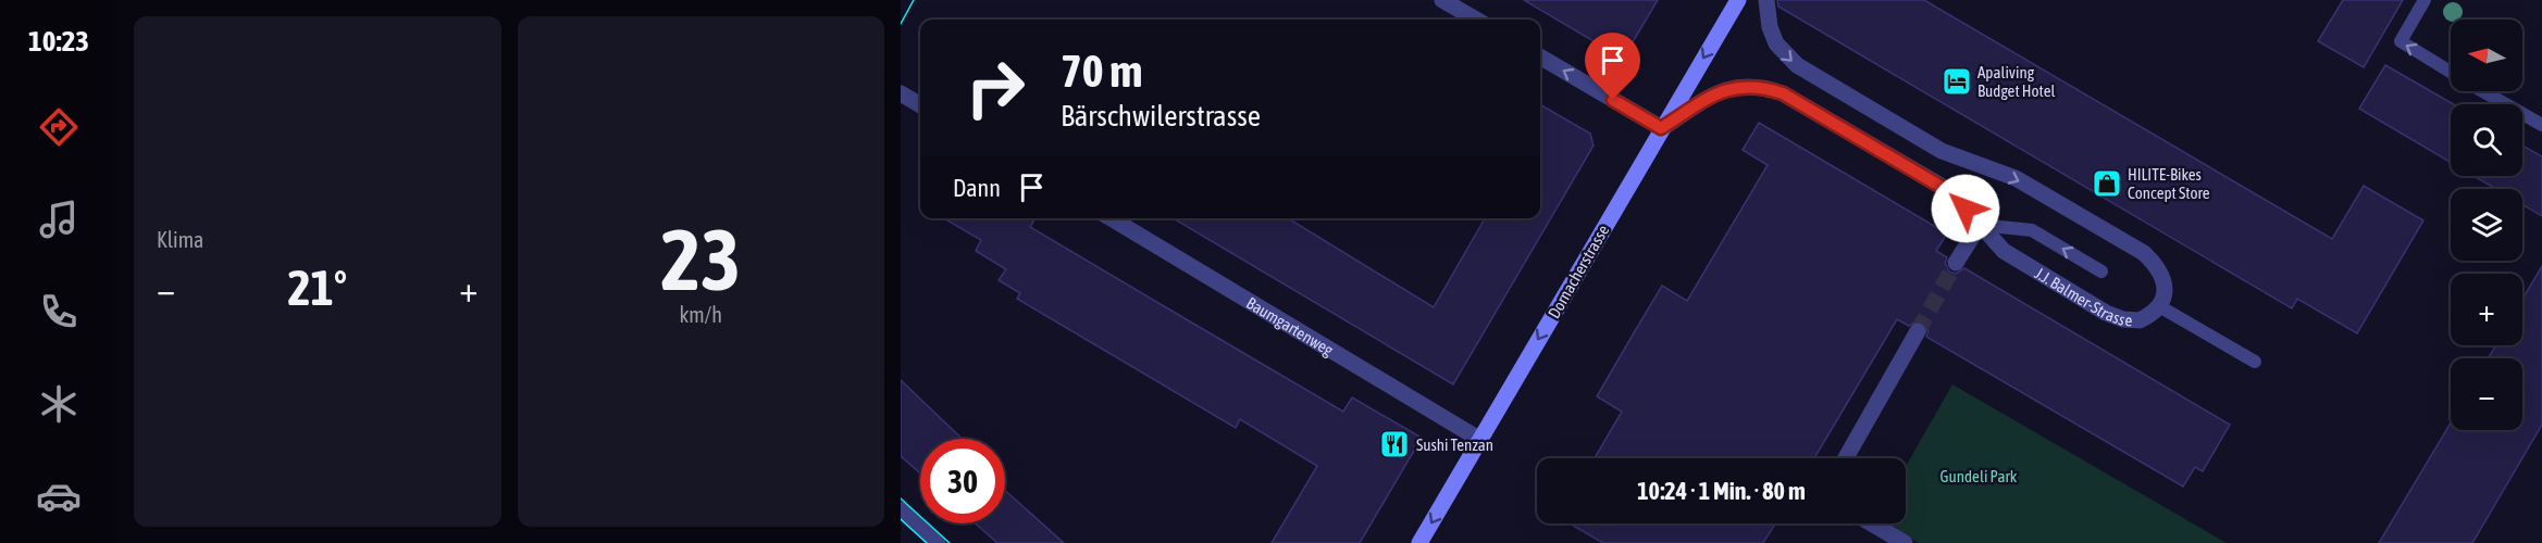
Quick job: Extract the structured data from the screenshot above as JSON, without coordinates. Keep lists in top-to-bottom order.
{
  "streets": {
    "main road": ["Dornacherstrasse"],
    "street": ["J.J. Balmer-Strasse", "Baumgartenweg"]
  },
  "crossings": [
    ["Dornacherstrasse", "J.J. Balmer-Strasse"],
    ["Dornacherstrasse", "Baumgartenweg"]
  ],
  "one_way": ["Dornacherstrasse", "J.J. Balmer-Strasse"],
  "parks": ["Gundeli Park"],
  "places": {
    "hotel": ["Apaliving Budget Hotel"],
    "shop": ["HILITE-Bikes Concept Store"],
    "restaurant": ["Sushi Tenzan"]
  },
  "north": "left",
  "page": {
    "tabs": "10:23",
    "tile": [
      "Klima",
      ["23", "km/h"]
    ],
    "map_buttons": ["+", "−"],
    "turn": ["70 m", "Bärschwilerstrasse"],
    "then": "Dann",
    "heat": ["−", "21°", "+"],
    "limit": "30",
    "trip": "10:24 · 1 Min. · 80 m"
  }
}
